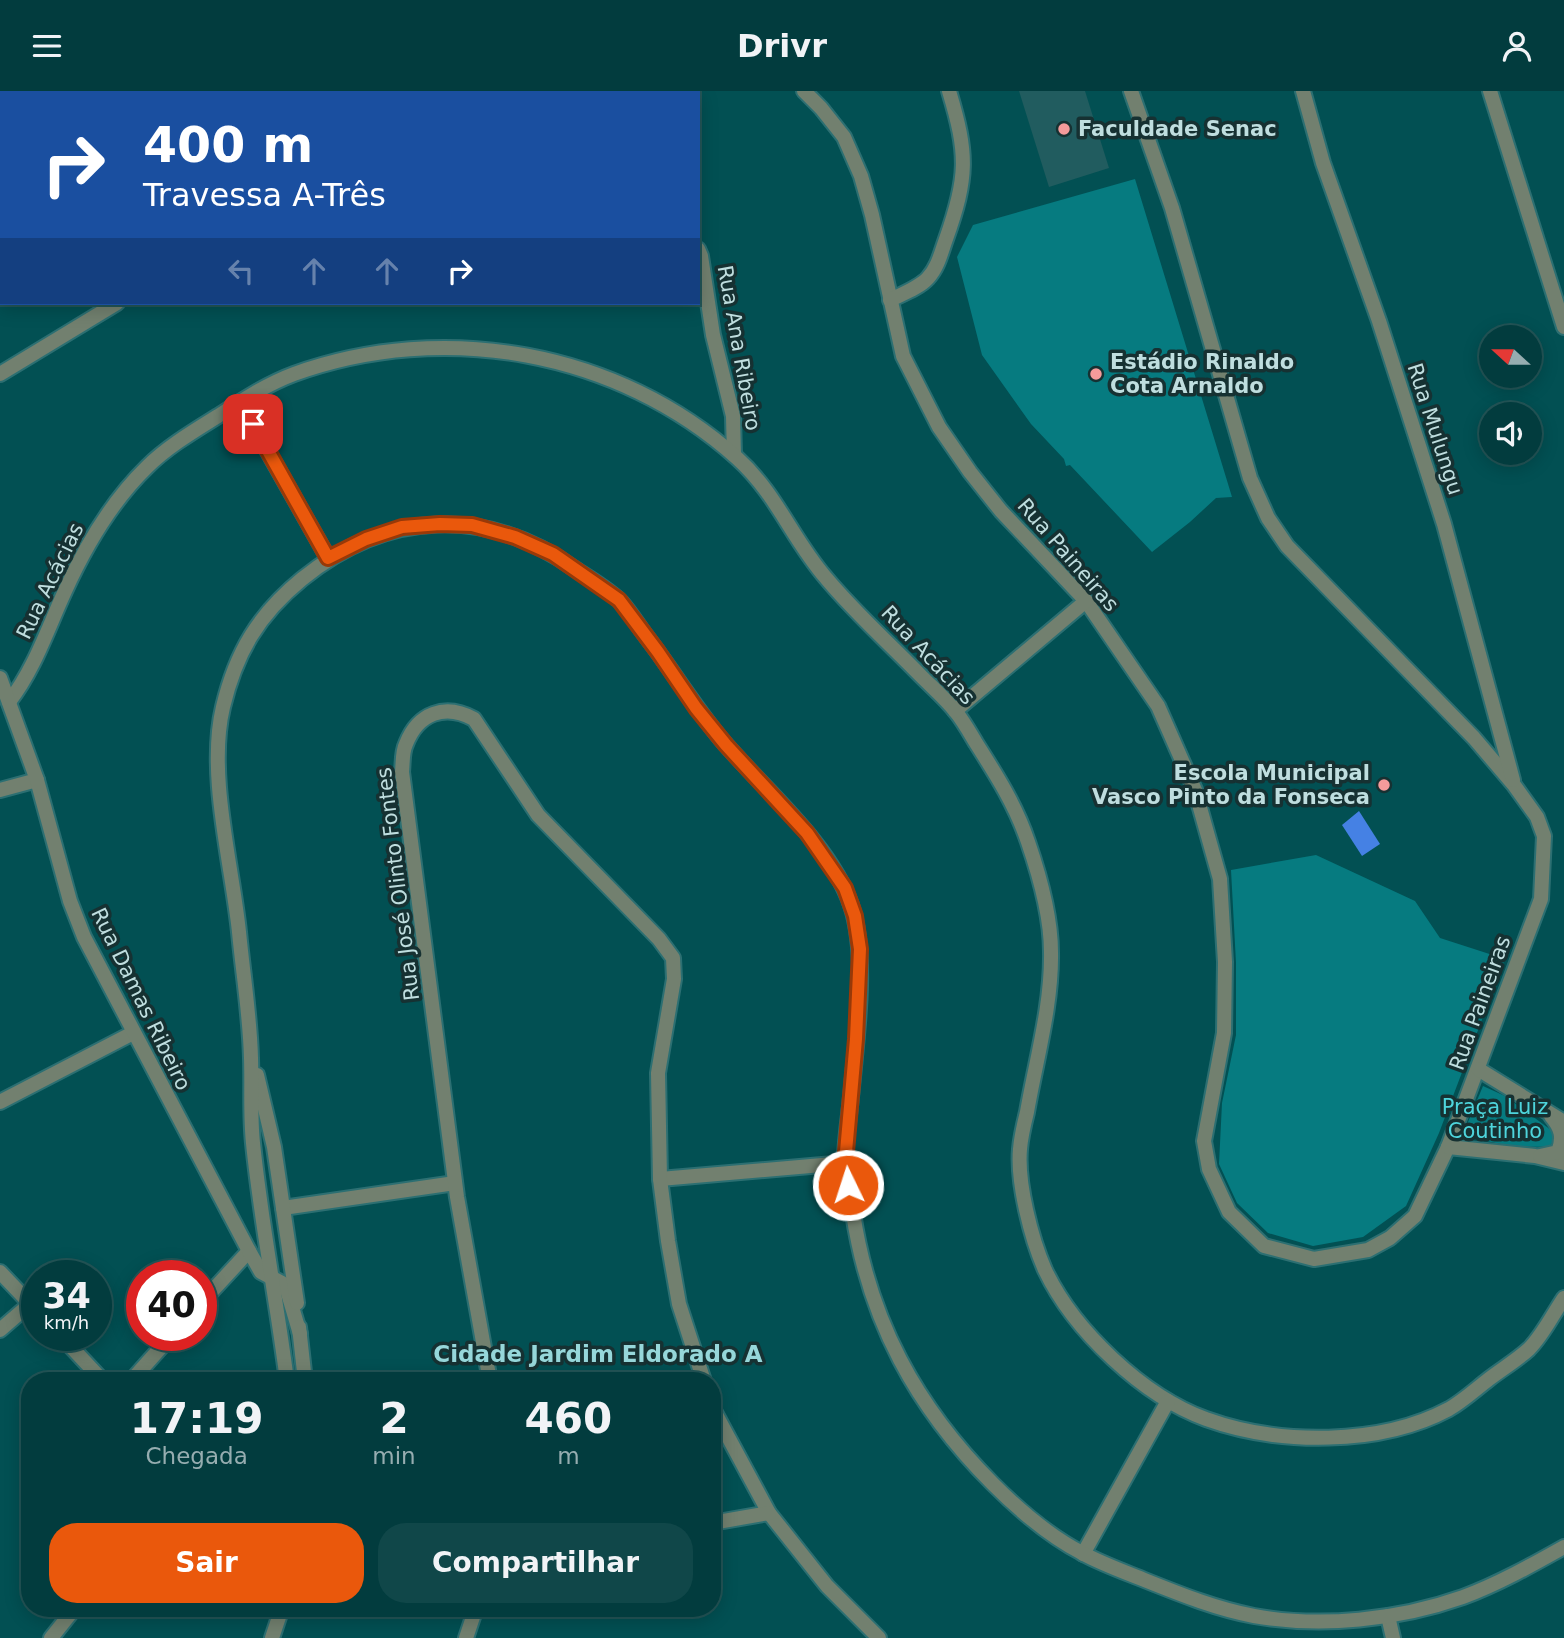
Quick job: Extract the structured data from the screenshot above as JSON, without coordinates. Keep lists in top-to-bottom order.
{
  "streets": {
    "street": [
      "Rua Ana Ribeiro",
      "Rua Mulungu",
      "Rua Paineiras",
      "Rua Acácias",
      "Rua José Olinto Fontes",
      "Rua Damas Ribeiro"
    ]
  },
  "crossings": [
    ["Rua Ana Ribeiro", "Rua Acácias"],
    ["Rua Mulungu", "Rua Paineiras"],
    ["Rua Acácias", "Rua Damas Ribeiro"]
  ],
  "districts": ["Cidade Jardim Eldorado A"],
  "parks": ["Praça Luiz Coutinho"],
  "places": ["Faculdade Senac", "Estádio Rinaldo Cota Arnaldo", "Escola Municipal Vasco Pinto da Fonseca"],
  "north": "left",
  "page": {
    "header": "Drivr",
    "turn": ["400 m", "Travessa A-Três"],
    "speed": "34 km/h",
    "limit": "40",
    "eta": [
      "17:19",
      "Chegada",
      "2",
      "min",
      "460",
      "m"
    ],
    "buttons": ["Sair", "Compartilhar"]
  }
}
